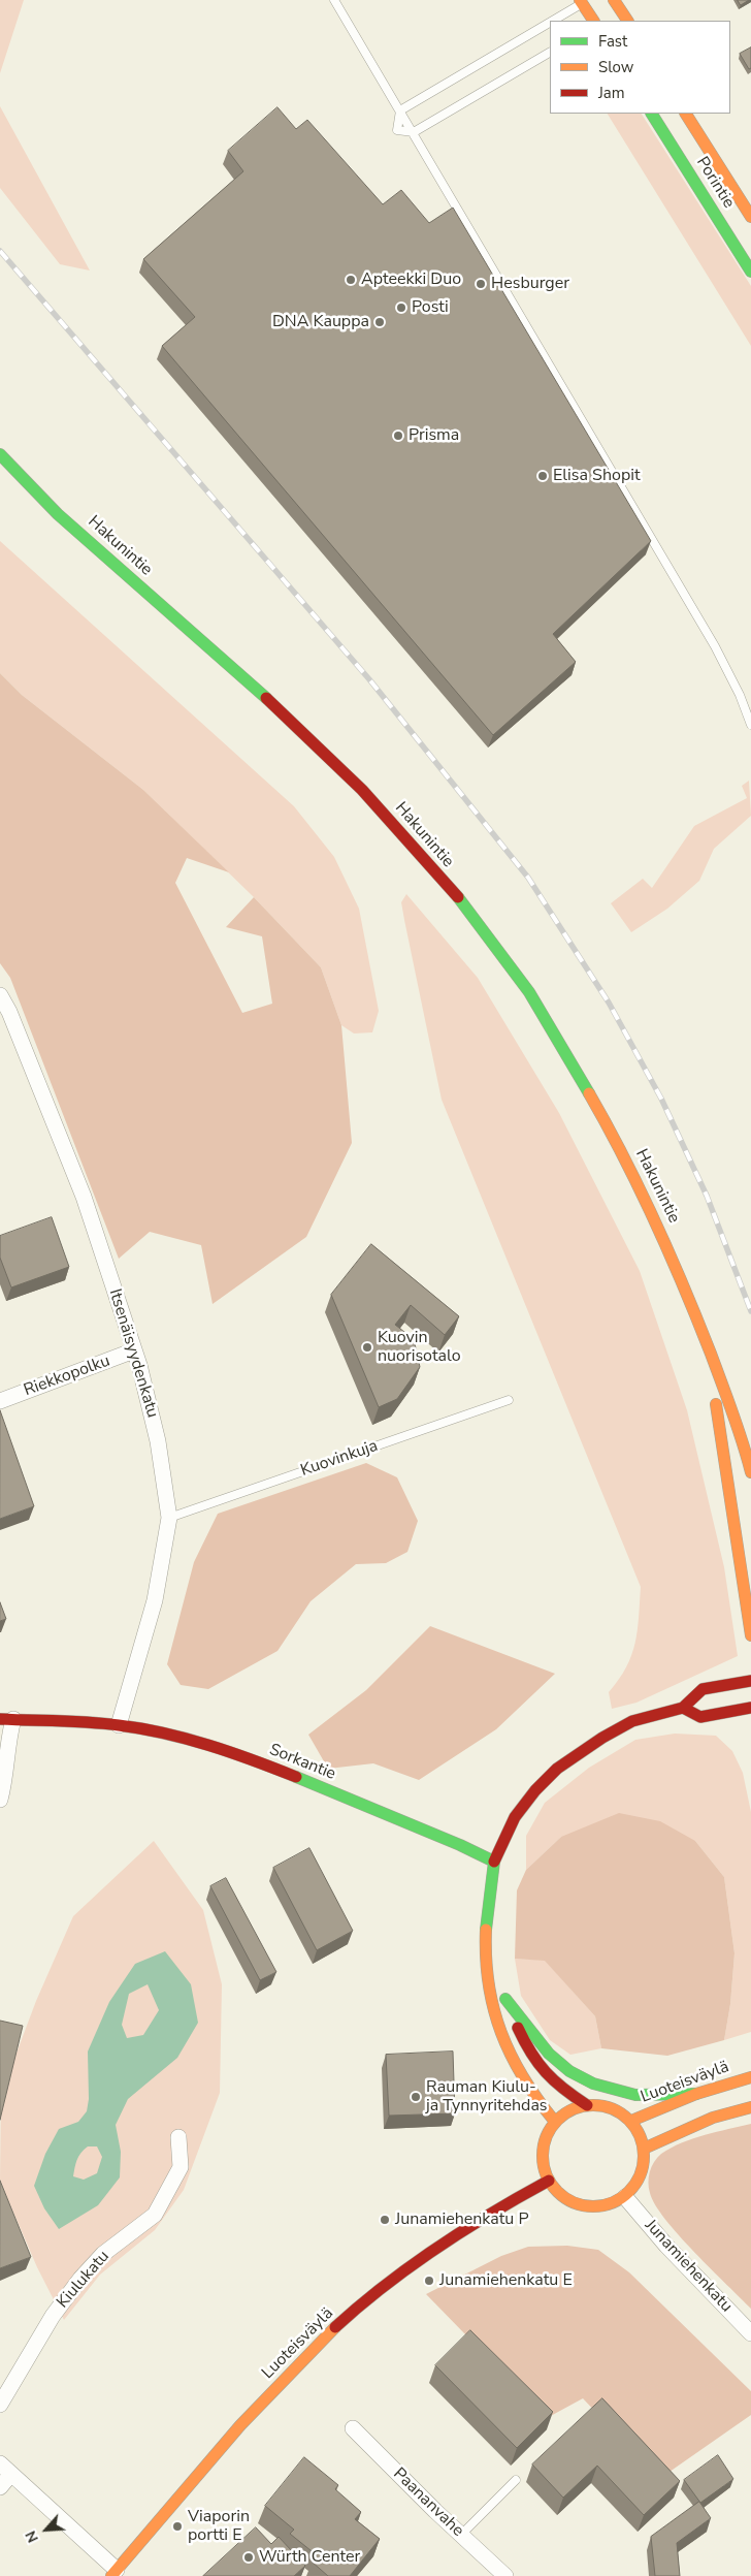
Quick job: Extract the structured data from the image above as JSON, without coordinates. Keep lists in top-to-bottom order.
{
  "streets": {
    "main road": [
      "Porintie",
      "Hakunintie",
      "Sorkantie",
      "Luoteisväylä"
    ],
    "street": [
      "Itsenäisyydenkatu",
      "Riekkopolku",
      "Junamiehenkatu",
      "Kiulukatu",
      "Paananvahe"
    ],
    "lane": ["Kuovinkuja"]
  },
  "crossings": [
    ["Itsenäisyydenkatu", "Riekkopolku"],
    ["Itsenäisyydenkatu", "Kuovinkuja"],
    ["Itsenäisyydenkatu", "Sorkantie"],
    ["Luoteisväylä", "Junamiehenkatu"]
  ],
  "places": [
    "Apteekki Duo",
    "Hesburger",
    "Posti",
    "DNA Kauppa",
    "Prisma",
    "Elisa Shopit",
    "Kuovin nuorisotalo",
    "Rauman Kiulu- ja Tynnyritehdas",
    "Junamiehenkatu P",
    "Junamiehenkatu E",
    "Viaporin portti E",
    "Würth Center"
  ],
  "legend": ["Fast", "Slow", "Jam"],
  "north": "bottom left"
}
